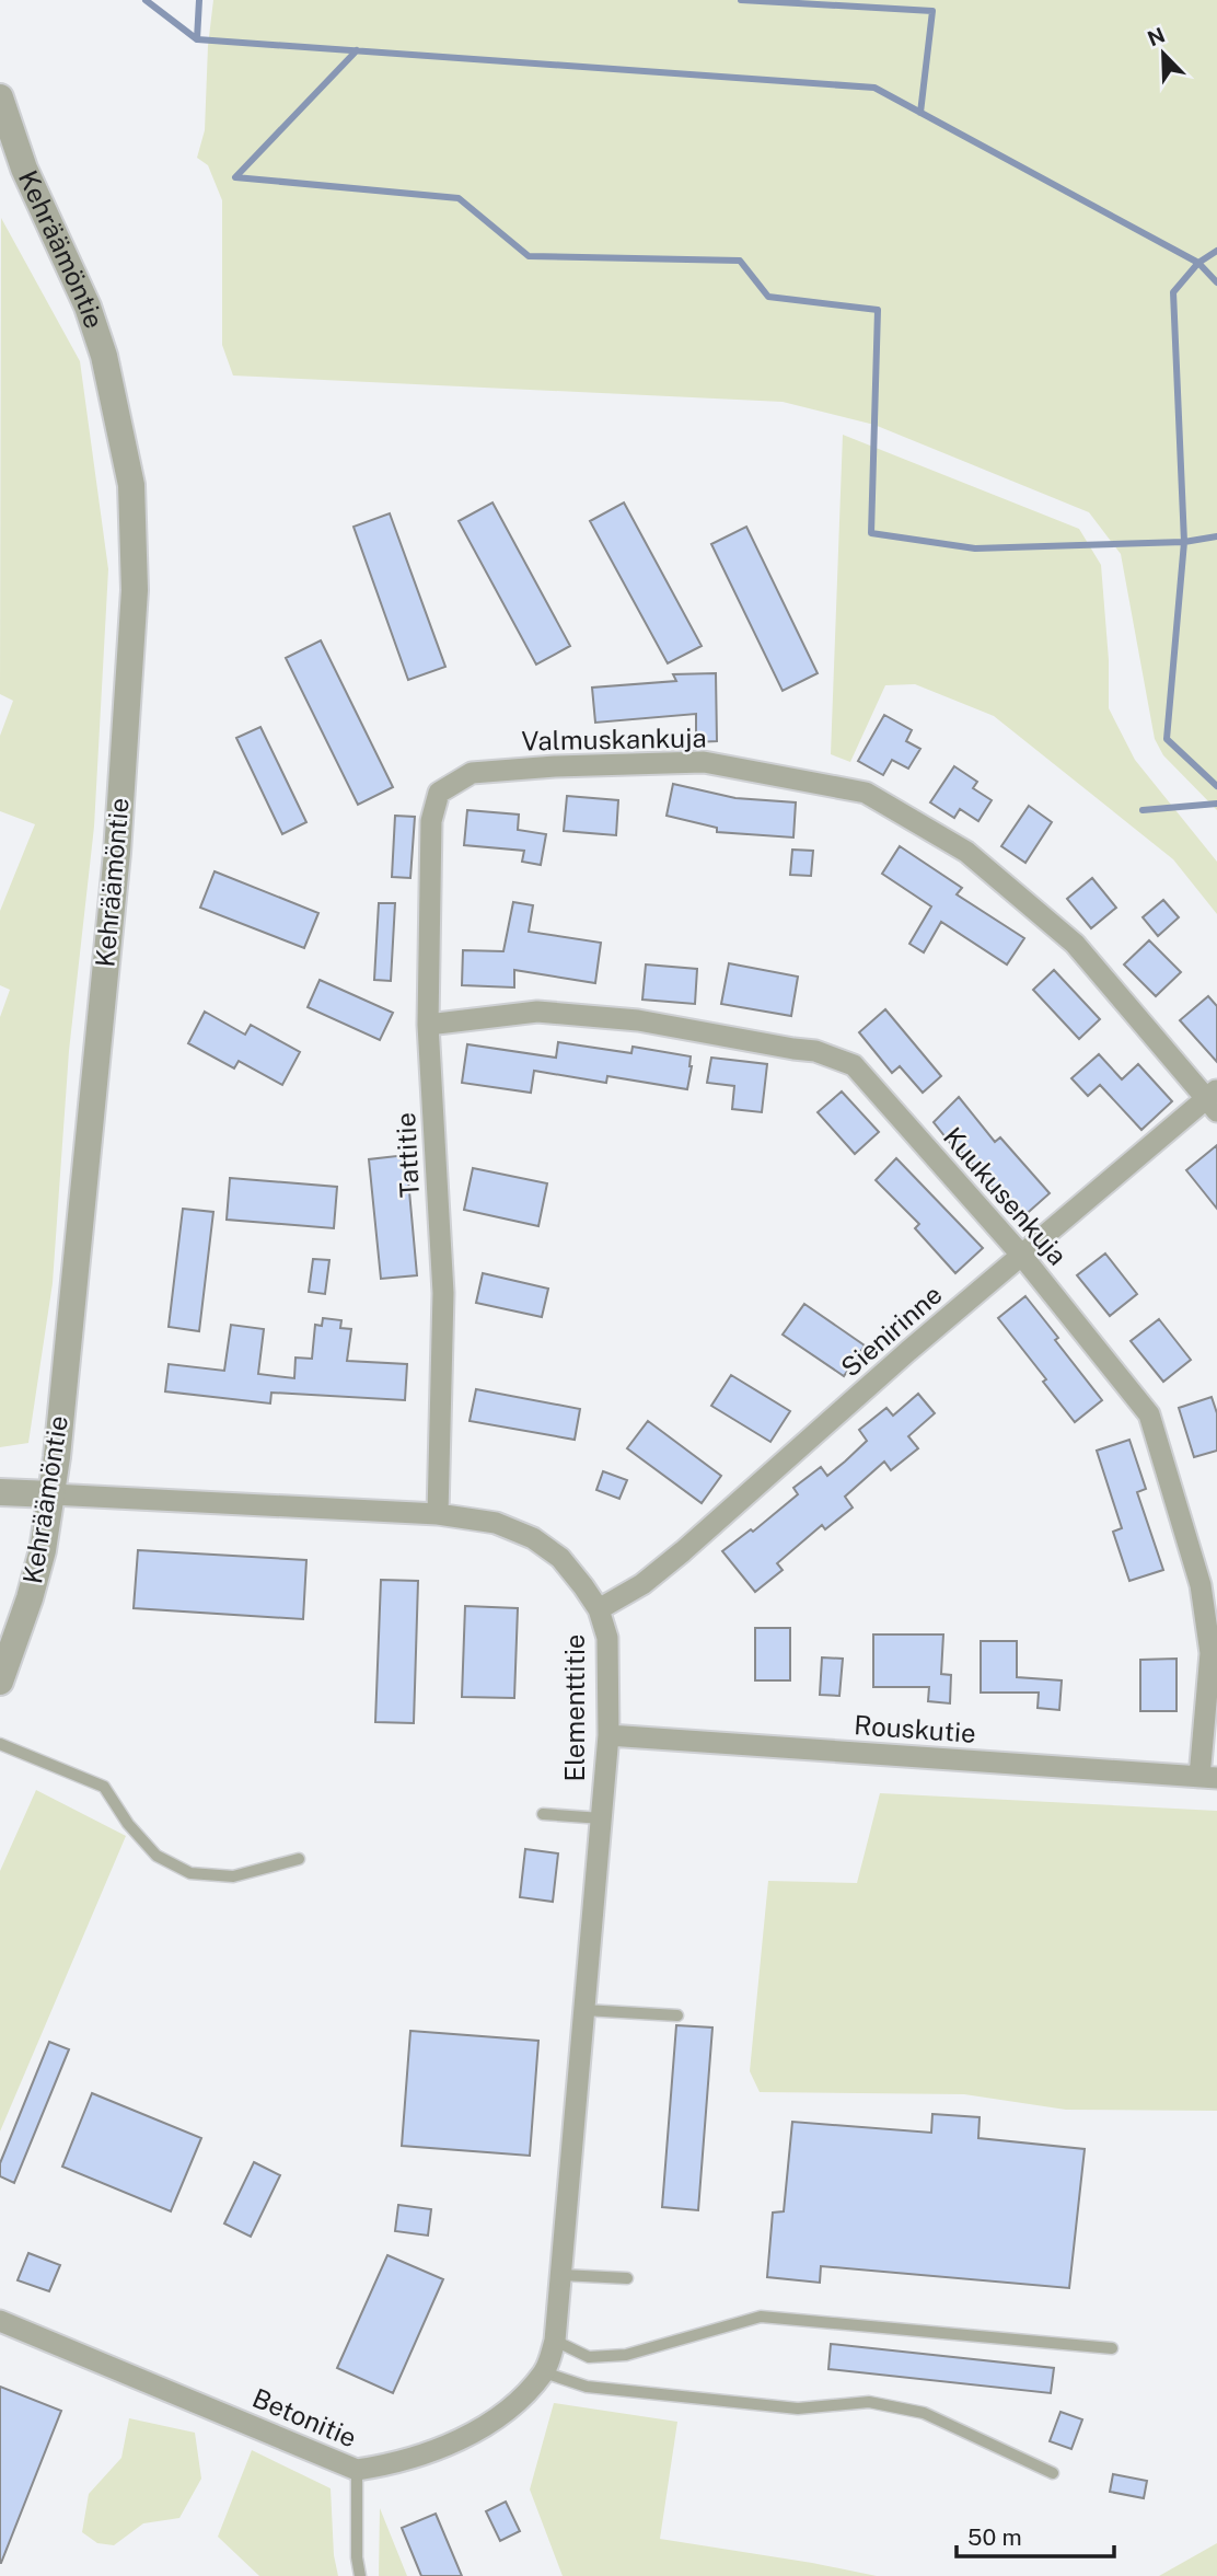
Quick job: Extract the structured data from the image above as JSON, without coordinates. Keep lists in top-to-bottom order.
{
  "streets": {
    "street": [
      "Kehräämöntie",
      "Valmuskankuja",
      "Tattitie",
      "Kuukusenkuja",
      "Sienirinne",
      "Elementtitie",
      "Rouskutie",
      "Betonitie"
    ]
  },
  "crossings": [
    ["Kehräämöntie", "Elementtitie"],
    ["Valmuskankuja", "Tattitie"],
    ["Valmuskankuja", "Sienirinne"],
    ["Tattitie", "Kuukusenkuja"],
    ["Tattitie", "Elementtitie"],
    ["Kuukusenkuja", "Sienirinne"],
    ["Kuukusenkuja", "Rouskutie"],
    ["Sienirinne", "Elementtitie"],
    ["Elementtitie", "Rouskutie"],
    ["Elementtitie", "Betonitie"]
  ],
  "scale_bar": "50 m",
  "north": "top left"
}
